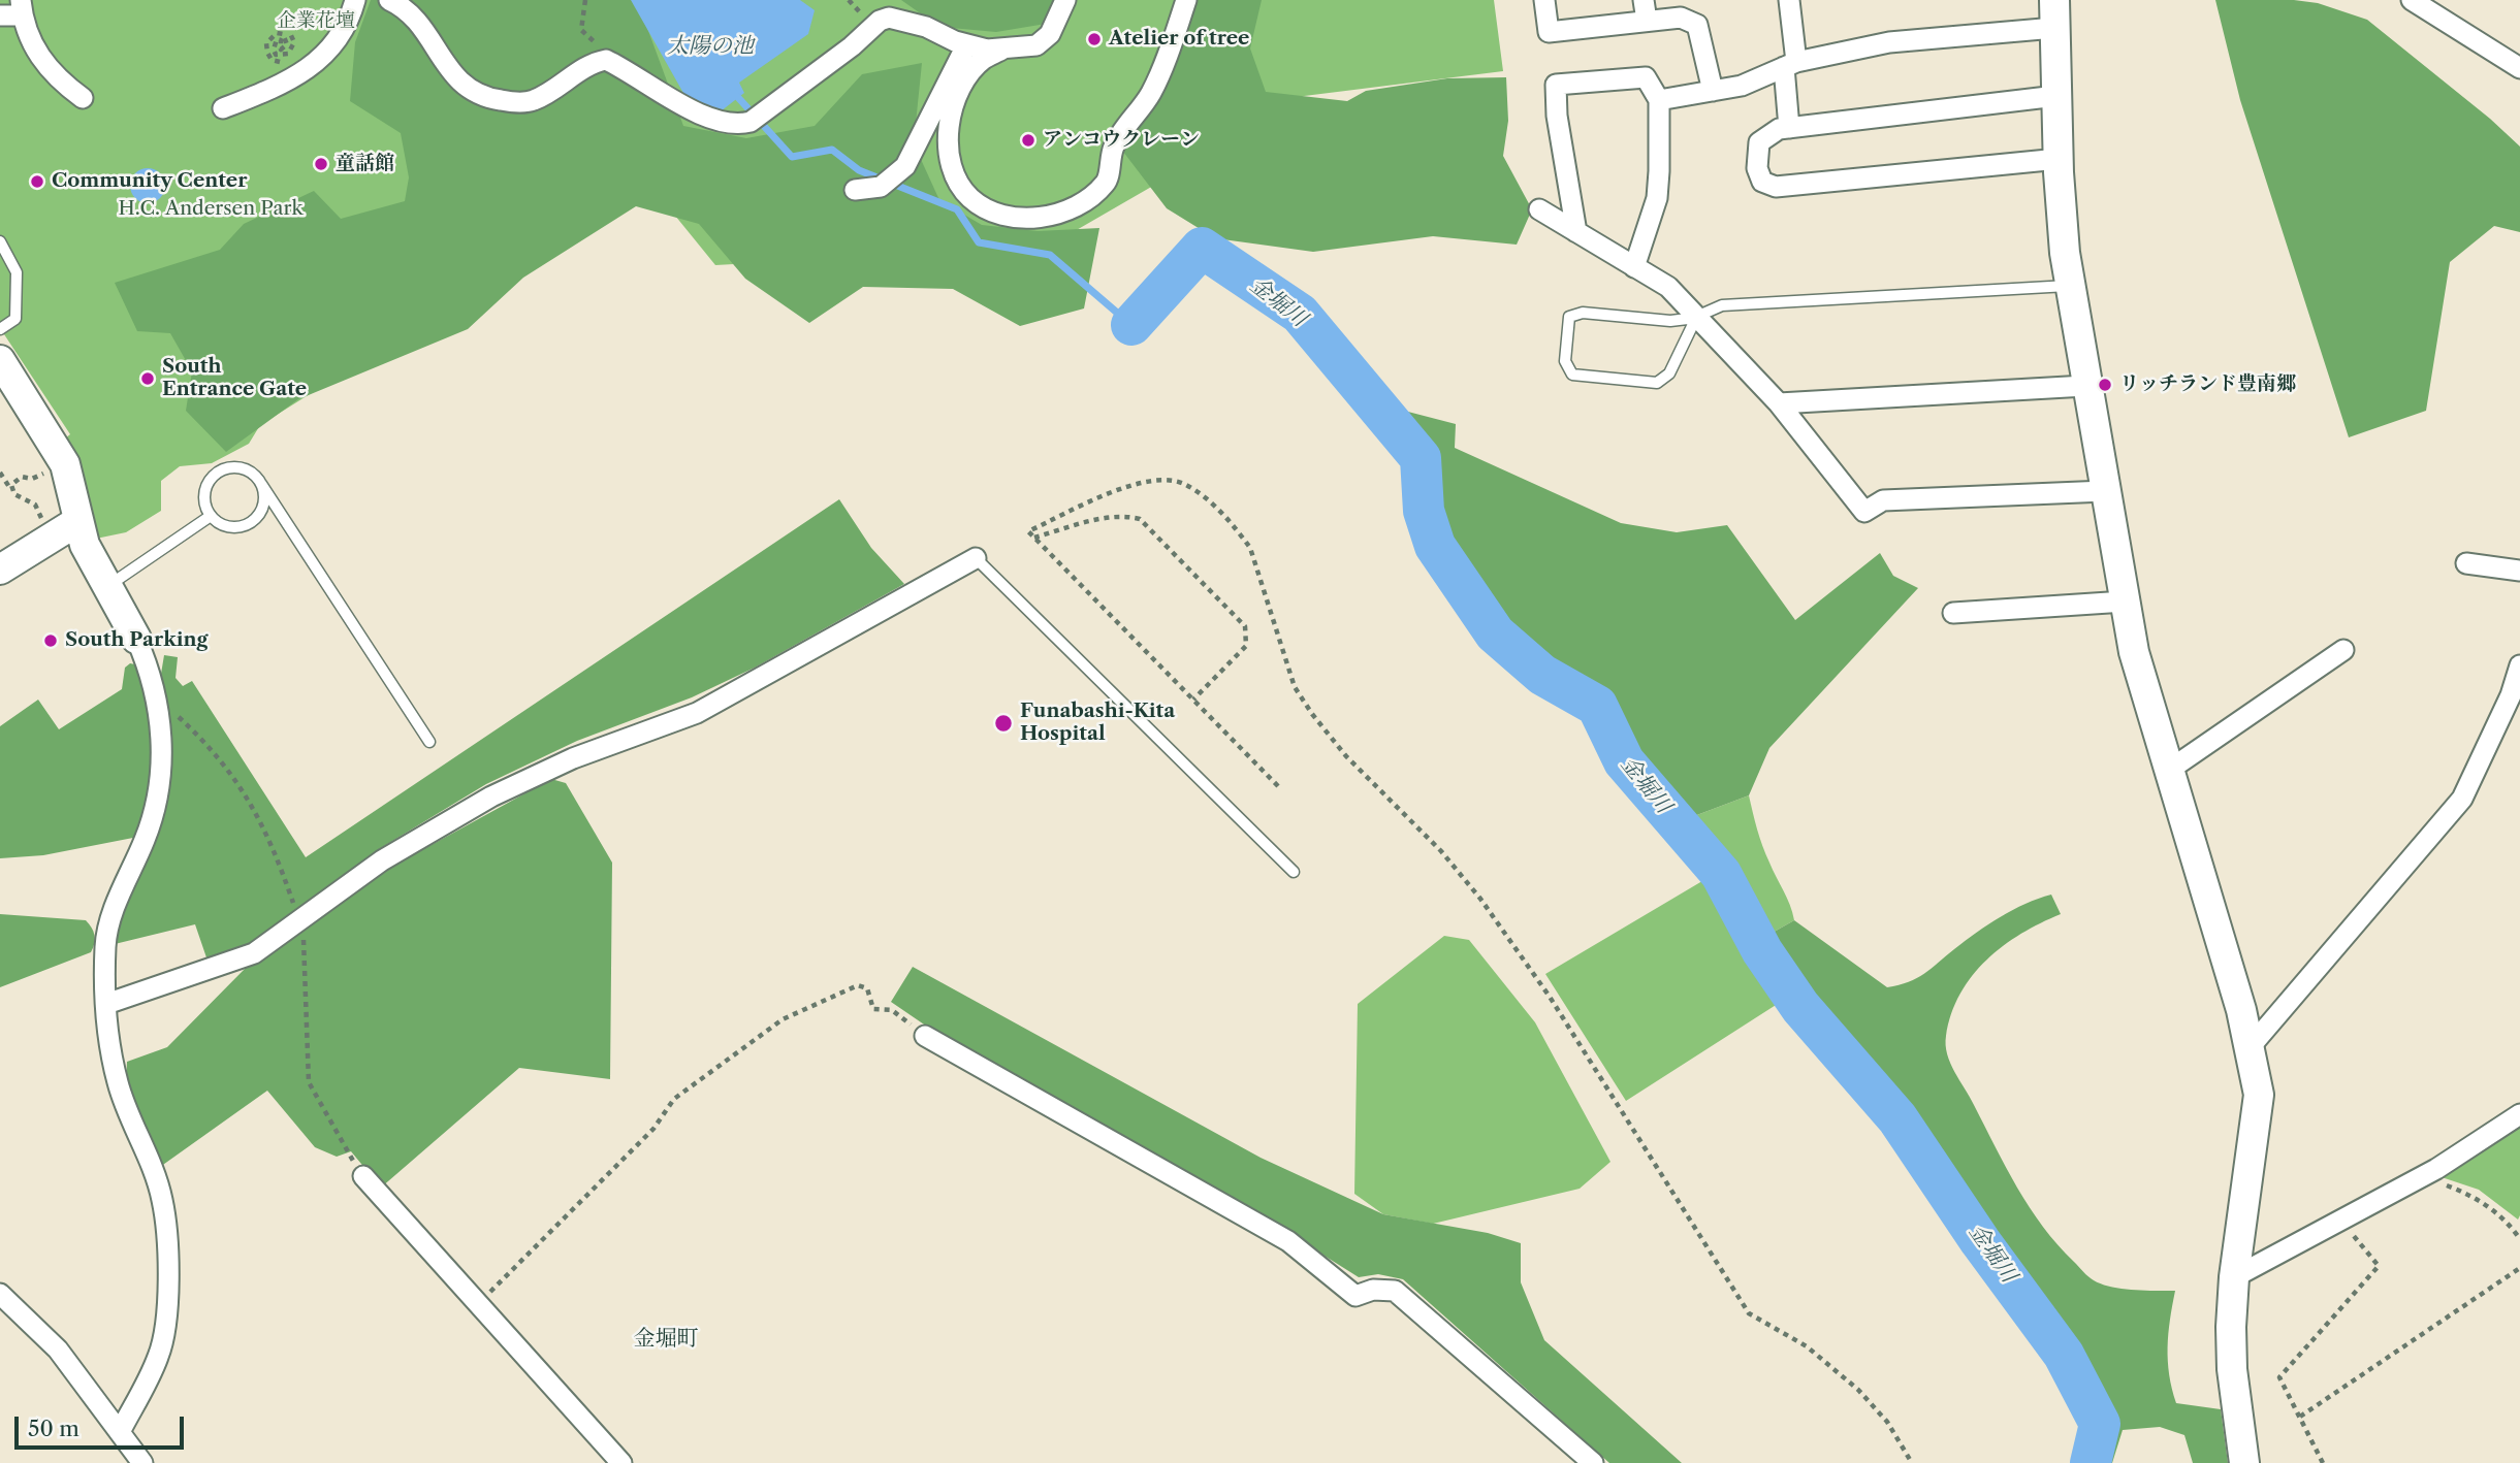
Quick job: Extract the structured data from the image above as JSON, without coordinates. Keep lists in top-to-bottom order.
{
  "districts": ["金堀町"],
  "water": ["太陽の池", "金堀川"],
  "parks": ["企業花壇", "H.C. Andersen Park"],
  "places": [
    "Atelier of tree",
    "アンコウクレーン",
    "童話館",
    "Community Center",
    "South Entrance Gate",
    "リッチランド豊南郷",
    "South Parking",
    "Funabashi-Kita Hospital"
  ],
  "scale_bar": "50 m"
}
